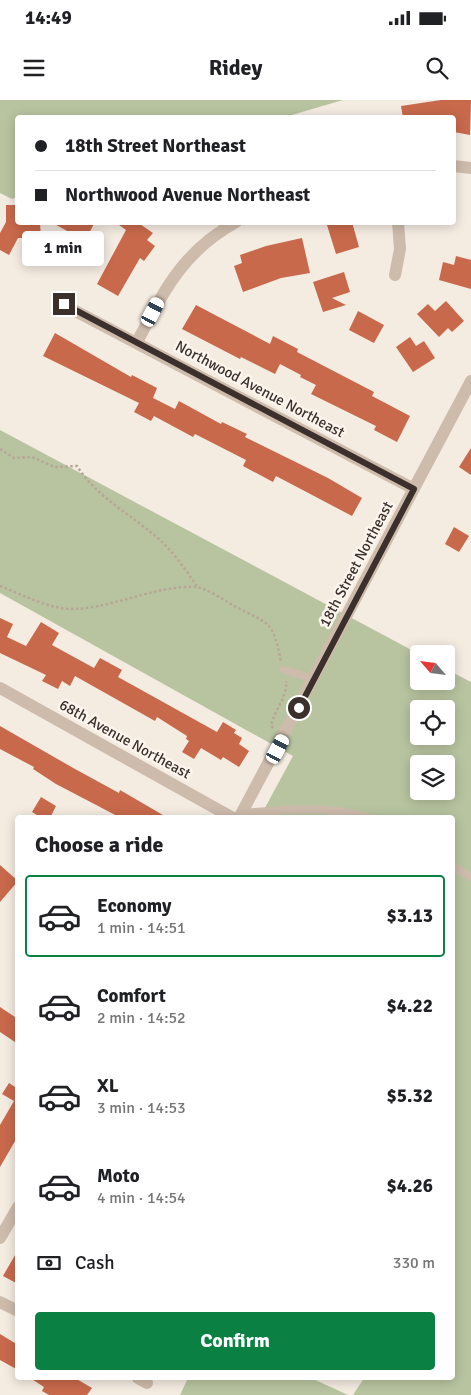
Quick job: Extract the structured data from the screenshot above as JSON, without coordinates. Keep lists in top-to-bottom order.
{
  "streets": {
    "street": ["Northwood Avenue Northeast", "18th Street Northeast", "68th Avenue Northeast"]
  },
  "crossings": [
    ["Northwood Avenue Northeast", "18th Street Northeast"]
  ],
  "north": "top left",
  "page": {
    "status": "14:49",
    "header": "Ridey",
    "banner": ["18th Street Northeast", "Northwood Avenue Northeast"],
    "bubble": "1 min",
    "heading": "Choose a ride",
    "list": [
      {
        "name": "Economy",
        "note": "1 min · 14:51",
        "value": "$3.13"
      },
      {
        "name": "Comfort",
        "note": "2 min · 14:52",
        "value": "$4.22"
      },
      {
        "name": "XL",
        "note": "3 min · 14:53",
        "value": "$5.32"
      },
      {
        "name": "Moto",
        "note": "4 min · 14:54",
        "value": "$4.26"
      }
    ],
    "pay": ["Cash", "330 m"],
    "buttons": "Confirm"
  }
}
